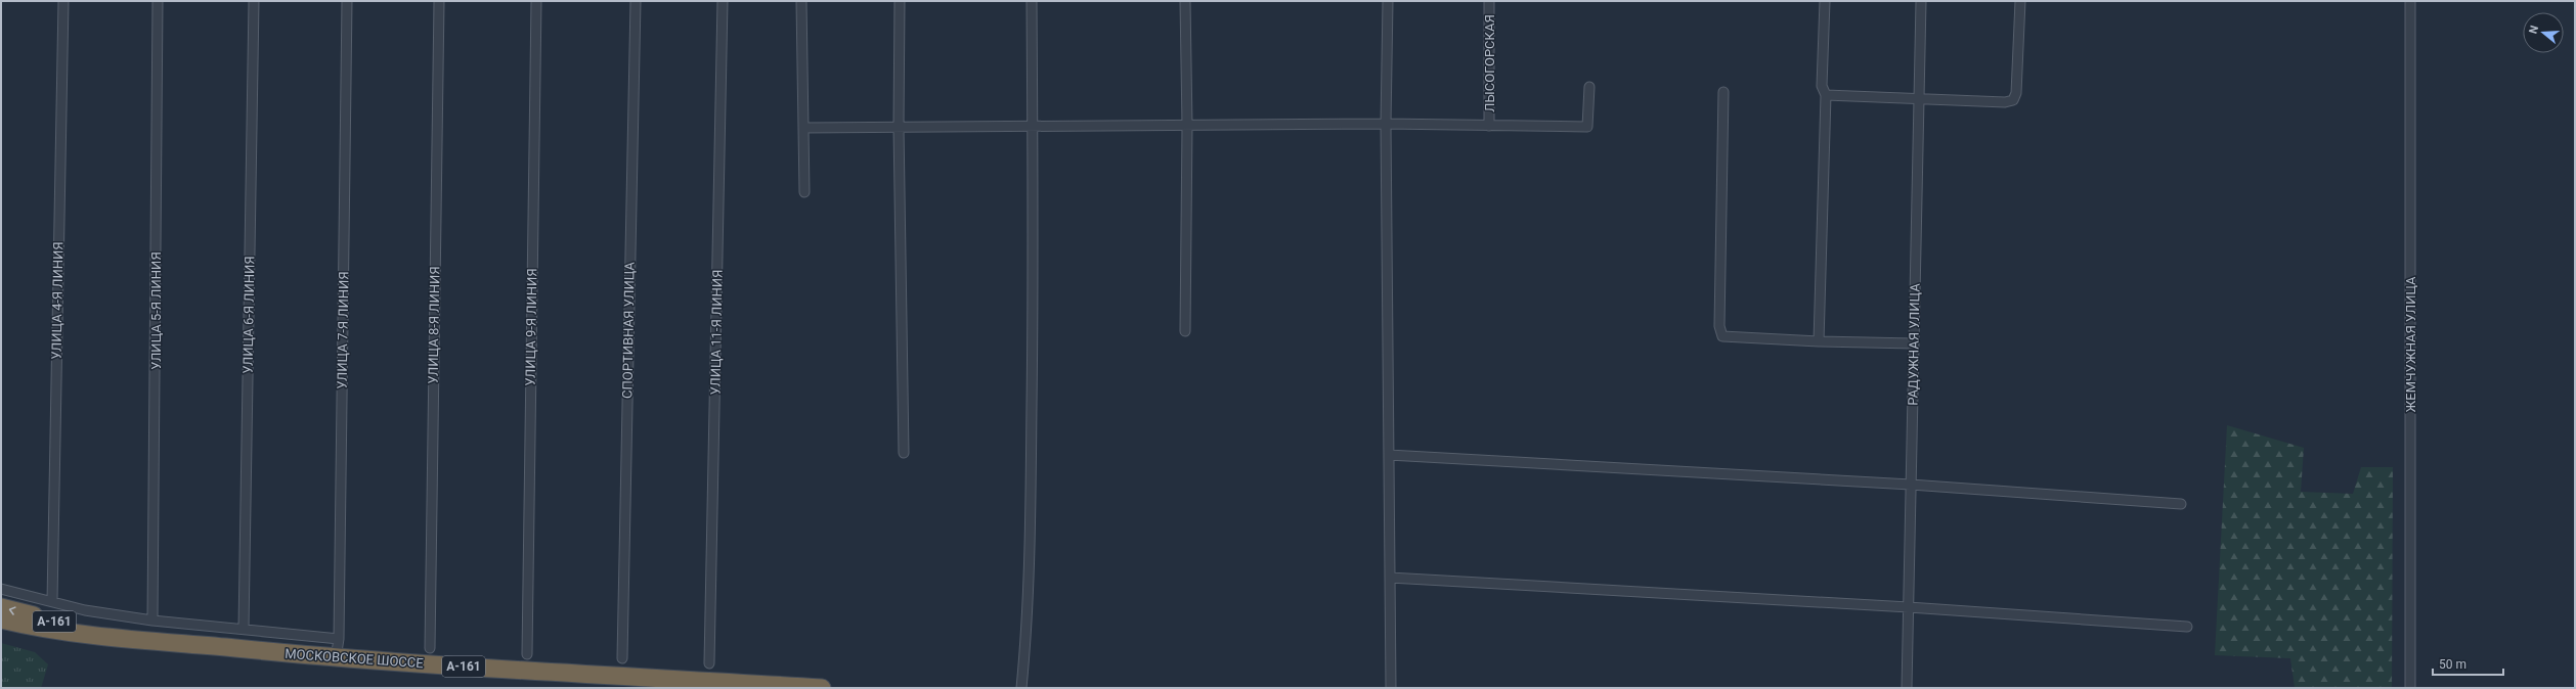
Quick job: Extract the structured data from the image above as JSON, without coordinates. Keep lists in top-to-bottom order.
{
  "streets": {
    "highway": ["А-161", "МОСКОВСКОЕ ШОССЕ"],
    "street": [
      "ЛЫСОГОРСКАЯ",
      "УЛИЦА 4-Я ЛИНИЯ",
      "УЛИЦА 5-Я ЛИНИЯ",
      "УЛИЦА 6-Я ЛИНИЯ",
      "УЛИЦА 8-Я ЛИНИЯ",
      "УЛИЦА 9-Я ЛИНИЯ",
      "УЛИЦА 7-Я ЛИНИЯ",
      "СПОРТИВНАЯ УЛИЦА",
      "УЛИЦА 11-Я ЛИНИЯ",
      "РАДУЖНАЯ УЛИЦА",
      "ЖЕМЧУЖНАЯ УЛИЦА"
    ]
  },
  "crossings": [
    ["УЛИЦА 7-Я ЛИНИЯ", "МОСКОВСКОЕ ШОССЕ"],
    ["А-161", "МОСКОВСКОЕ ШОССЕ"]
  ],
  "scale_bar": "50 m",
  "north": "left"
}
